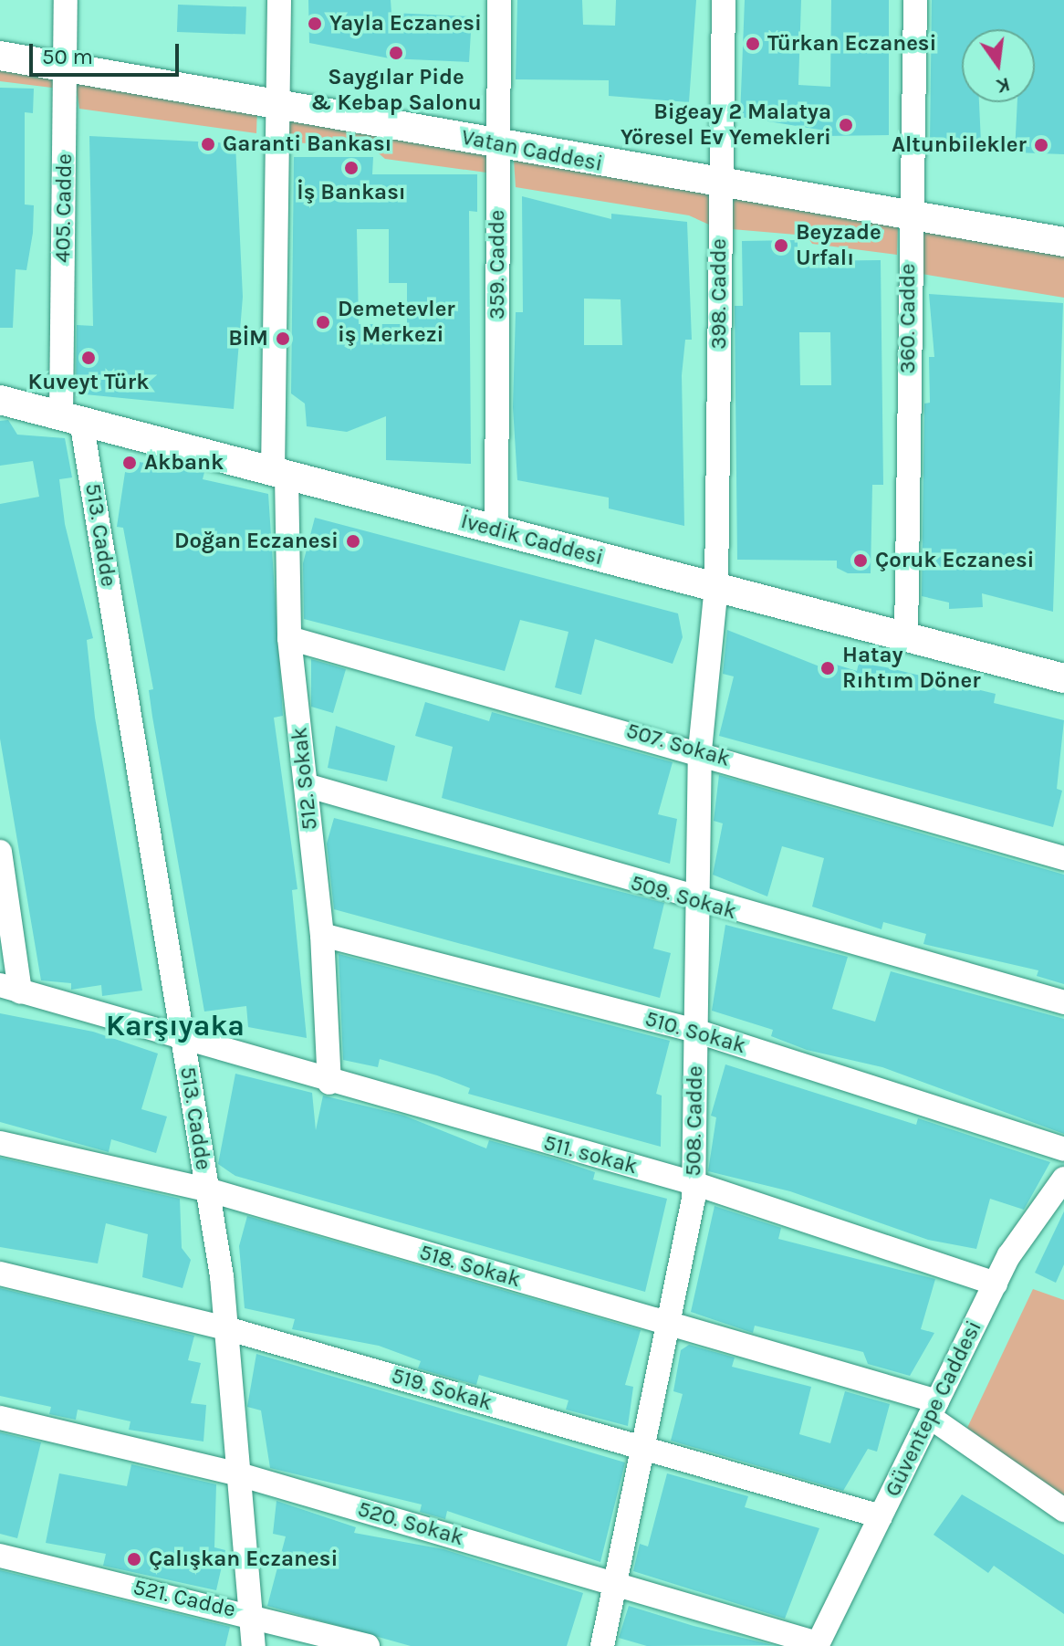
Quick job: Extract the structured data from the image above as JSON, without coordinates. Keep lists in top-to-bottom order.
{
  "streets": {
    "main road": ["Vatan Caddesi", "İvedik Caddesi"],
    "street": [
      "405. Cadde",
      "359. Cadde",
      "398. Cadde",
      "360. Cadde",
      "513. Cadde",
      "507. Sokak",
      "512. Sokak",
      "509. Sokak",
      "510. Sokak",
      "508. Cadde",
      "511. sokak",
      "518. Sokak",
      "519. Sokak",
      "Güventepe Caddesi",
      "520. Sokak",
      "521. Cadde"
    ]
  },
  "crossings": [
    ["Vatan Caddesi", "405. Cadde"],
    ["Vatan Caddesi", "359. Cadde"],
    ["Vatan Caddesi", "398. Cadde"],
    ["Vatan Caddesi", "360. Cadde"],
    ["Vatan Caddesi", "512. Sokak"],
    ["405. Cadde", "513. Cadde"],
    ["405. Cadde", "İvedik Caddesi"],
    ["359. Cadde", "İvedik Caddesi"],
    ["398. Cadde", "İvedik Caddesi"],
    ["398. Cadde", "508. Cadde"],
    ["360. Cadde", "İvedik Caddesi"],
    ["513. Cadde", "İvedik Caddesi"],
    ["513. Cadde", "511. sokak"],
    ["513. Cadde", "518. Sokak"],
    ["513. Cadde", "519. Sokak"],
    ["513. Cadde", "520. Sokak"],
    ["513. Cadde", "521. Cadde"],
    ["İvedik Caddesi", "512. Sokak"],
    ["İvedik Caddesi", "508. Cadde"],
    ["507. Sokak", "512. Sokak"],
    ["507. Sokak", "508. Cadde"],
    ["512. Sokak", "509. Sokak"],
    ["512. Sokak", "510. Sokak"],
    ["512. Sokak", "511. sokak"],
    ["509. Sokak", "508. Cadde"],
    ["510. Sokak", "508. Cadde"],
    ["508. Cadde", "511. sokak"],
    ["508. Cadde", "518. Sokak"],
    ["508. Cadde", "519. Sokak"],
    ["508. Cadde", "520. Sokak"],
    ["511. sokak", "Güventepe Caddesi"],
    ["518. Sokak", "Güventepe Caddesi"],
    ["519. Sokak", "Güventepe Caddesi"],
    ["Güventepe Caddesi", "520. Sokak"]
  ],
  "districts": ["Karşıyaka"],
  "places": [
    "Yayla Eczanesi",
    "Türkan Eczanesi",
    "Saygılar Pide & Kebap Salonu",
    "Bigeay 2 Malatya Yöresel Ev Yemekleri",
    "Garanti Bankası",
    "Altunbilekler",
    "İş Bankası",
    "Beyzade Urfalı",
    "Demetevler iş Merkezi",
    "BİM",
    "Kuveyt Türk",
    "Akbank",
    "Doğan Eczanesi",
    "Çoruk Eczanesi",
    "Hatay Rıhtım Döner",
    "Çalışkan Eczanesi"
  ],
  "scale_bar": "50 m",
  "north": "bottom"
}
